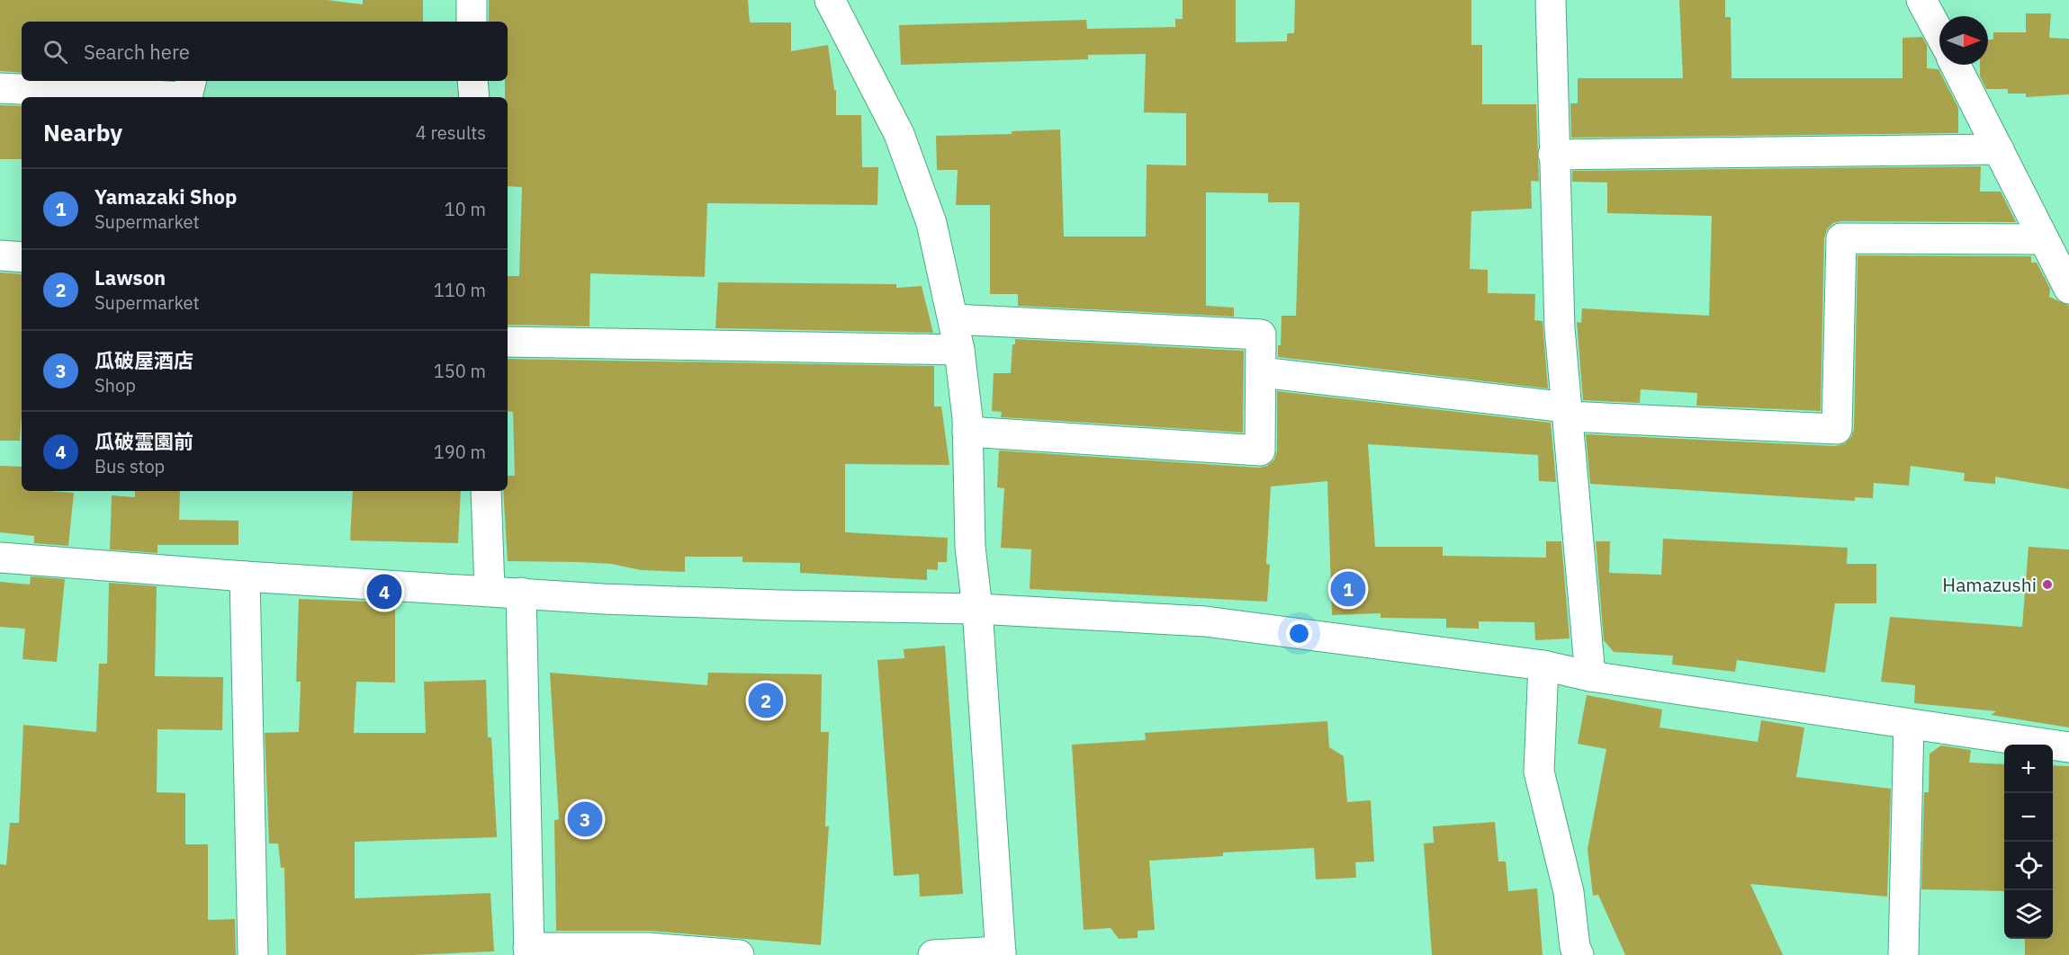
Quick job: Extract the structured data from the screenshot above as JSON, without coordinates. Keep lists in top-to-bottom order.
{
  "places": ["Hamazushi"],
  "north": "right",
  "page": {
    "search": "Search here",
    "heading": ["Nearby", "4 results"],
    "list": [
      {
        "mark": "1",
        "name": "Yamazaki Shop",
        "note": "Supermarket",
        "value": "10 m"
      },
      {
        "mark": "2",
        "name": "Lawson",
        "note": "Supermarket",
        "value": "110 m"
      },
      {
        "mark": "3",
        "name": "瓜破屋酒店",
        "note": "Shop",
        "value": "150 m"
      },
      {
        "mark": "4",
        "name": "瓜破霊園前",
        "note": "Bus stop",
        "value": "190 m"
      }
    ],
    "pins": [
      "1",
      "4",
      "2",
      "3"
    ],
    "map_buttons": ["+", "−"]
  }
}
